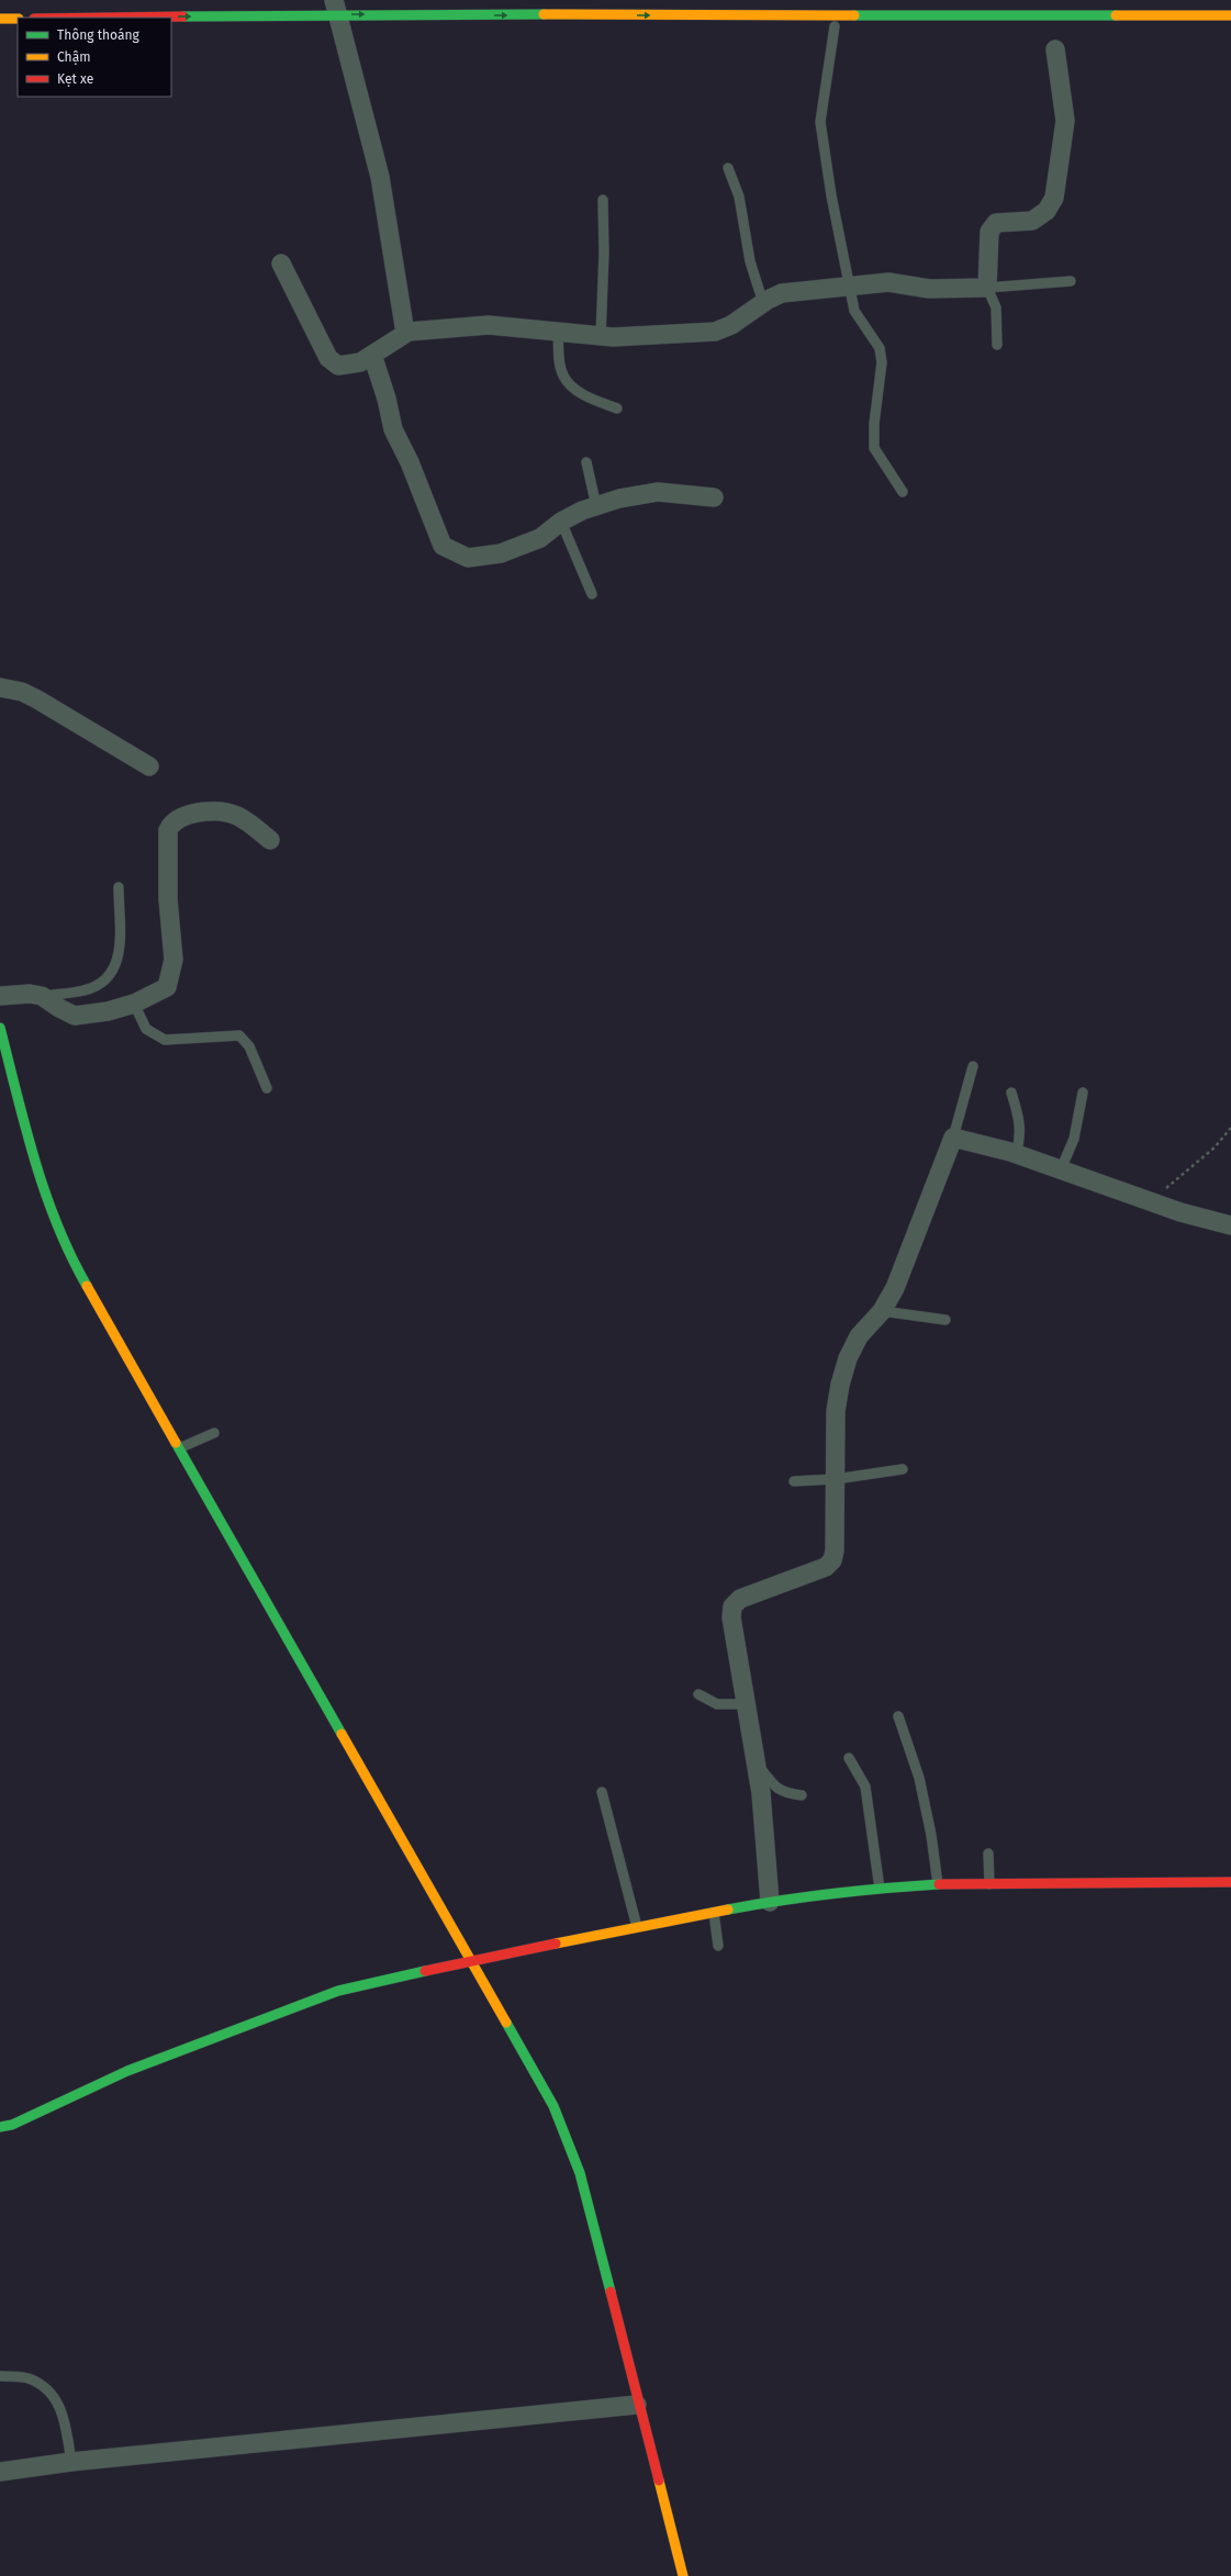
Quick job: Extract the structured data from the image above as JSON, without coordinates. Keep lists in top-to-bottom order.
{
  "legend": ["Thông thoáng", "Chậm", "Kẹt xe"]
}
